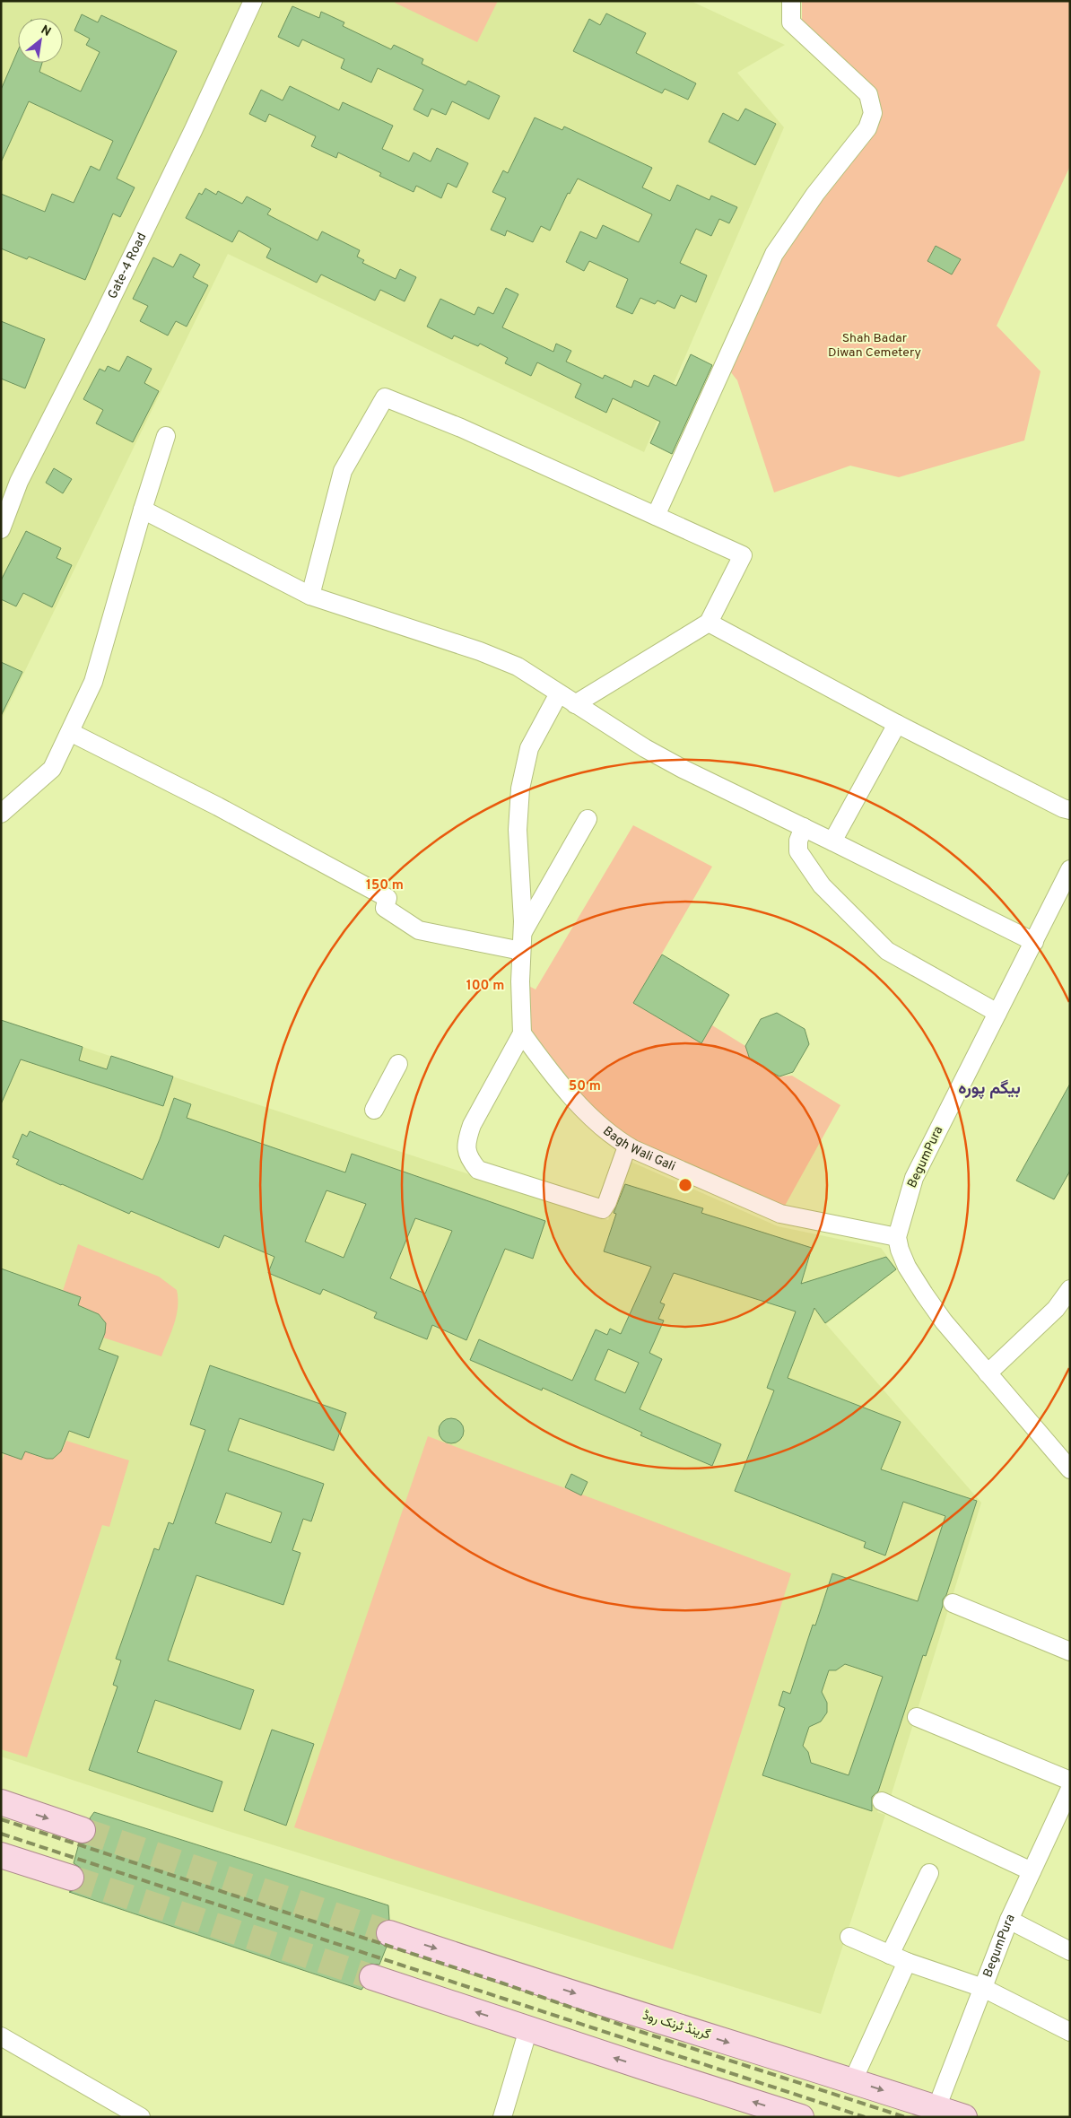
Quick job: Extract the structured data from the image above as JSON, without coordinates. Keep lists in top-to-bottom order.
{
  "streets": {
    "main road": ["گرینڈ ٹرنک روڈ"],
    "street": ["Gate-4 Road", "Bagh Wali Gali", "BegumPura"]
  },
  "crossings": [
    ["Bagh Wali Gali", "BegumPura"],
    ["BegumPura", "گرینڈ ٹرنک روڈ"]
  ],
  "districts": ["بیگم پورہ"],
  "parks": ["Shah Badar Diwan Cemetery"],
  "north": "top right",
  "rings": ["150 m", "100 m", "50 m"]
}
